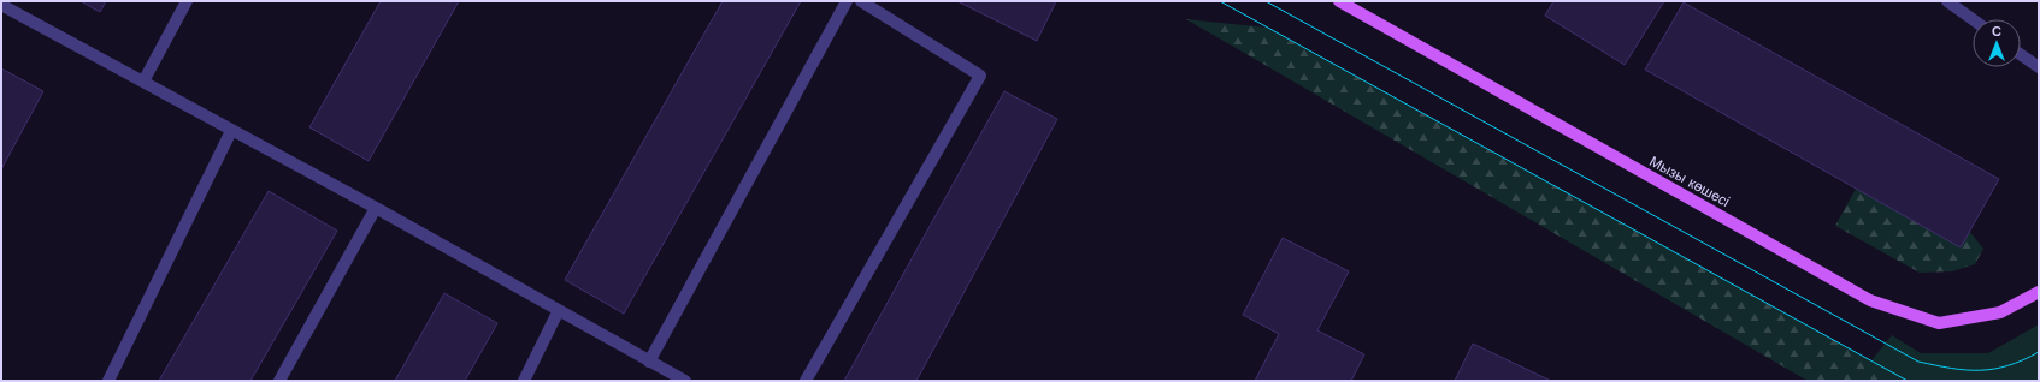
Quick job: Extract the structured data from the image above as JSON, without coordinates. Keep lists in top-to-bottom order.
{
  "streets": {
    "main road": ["Мызы көшесі"]
  },
  "north": "top"
}
